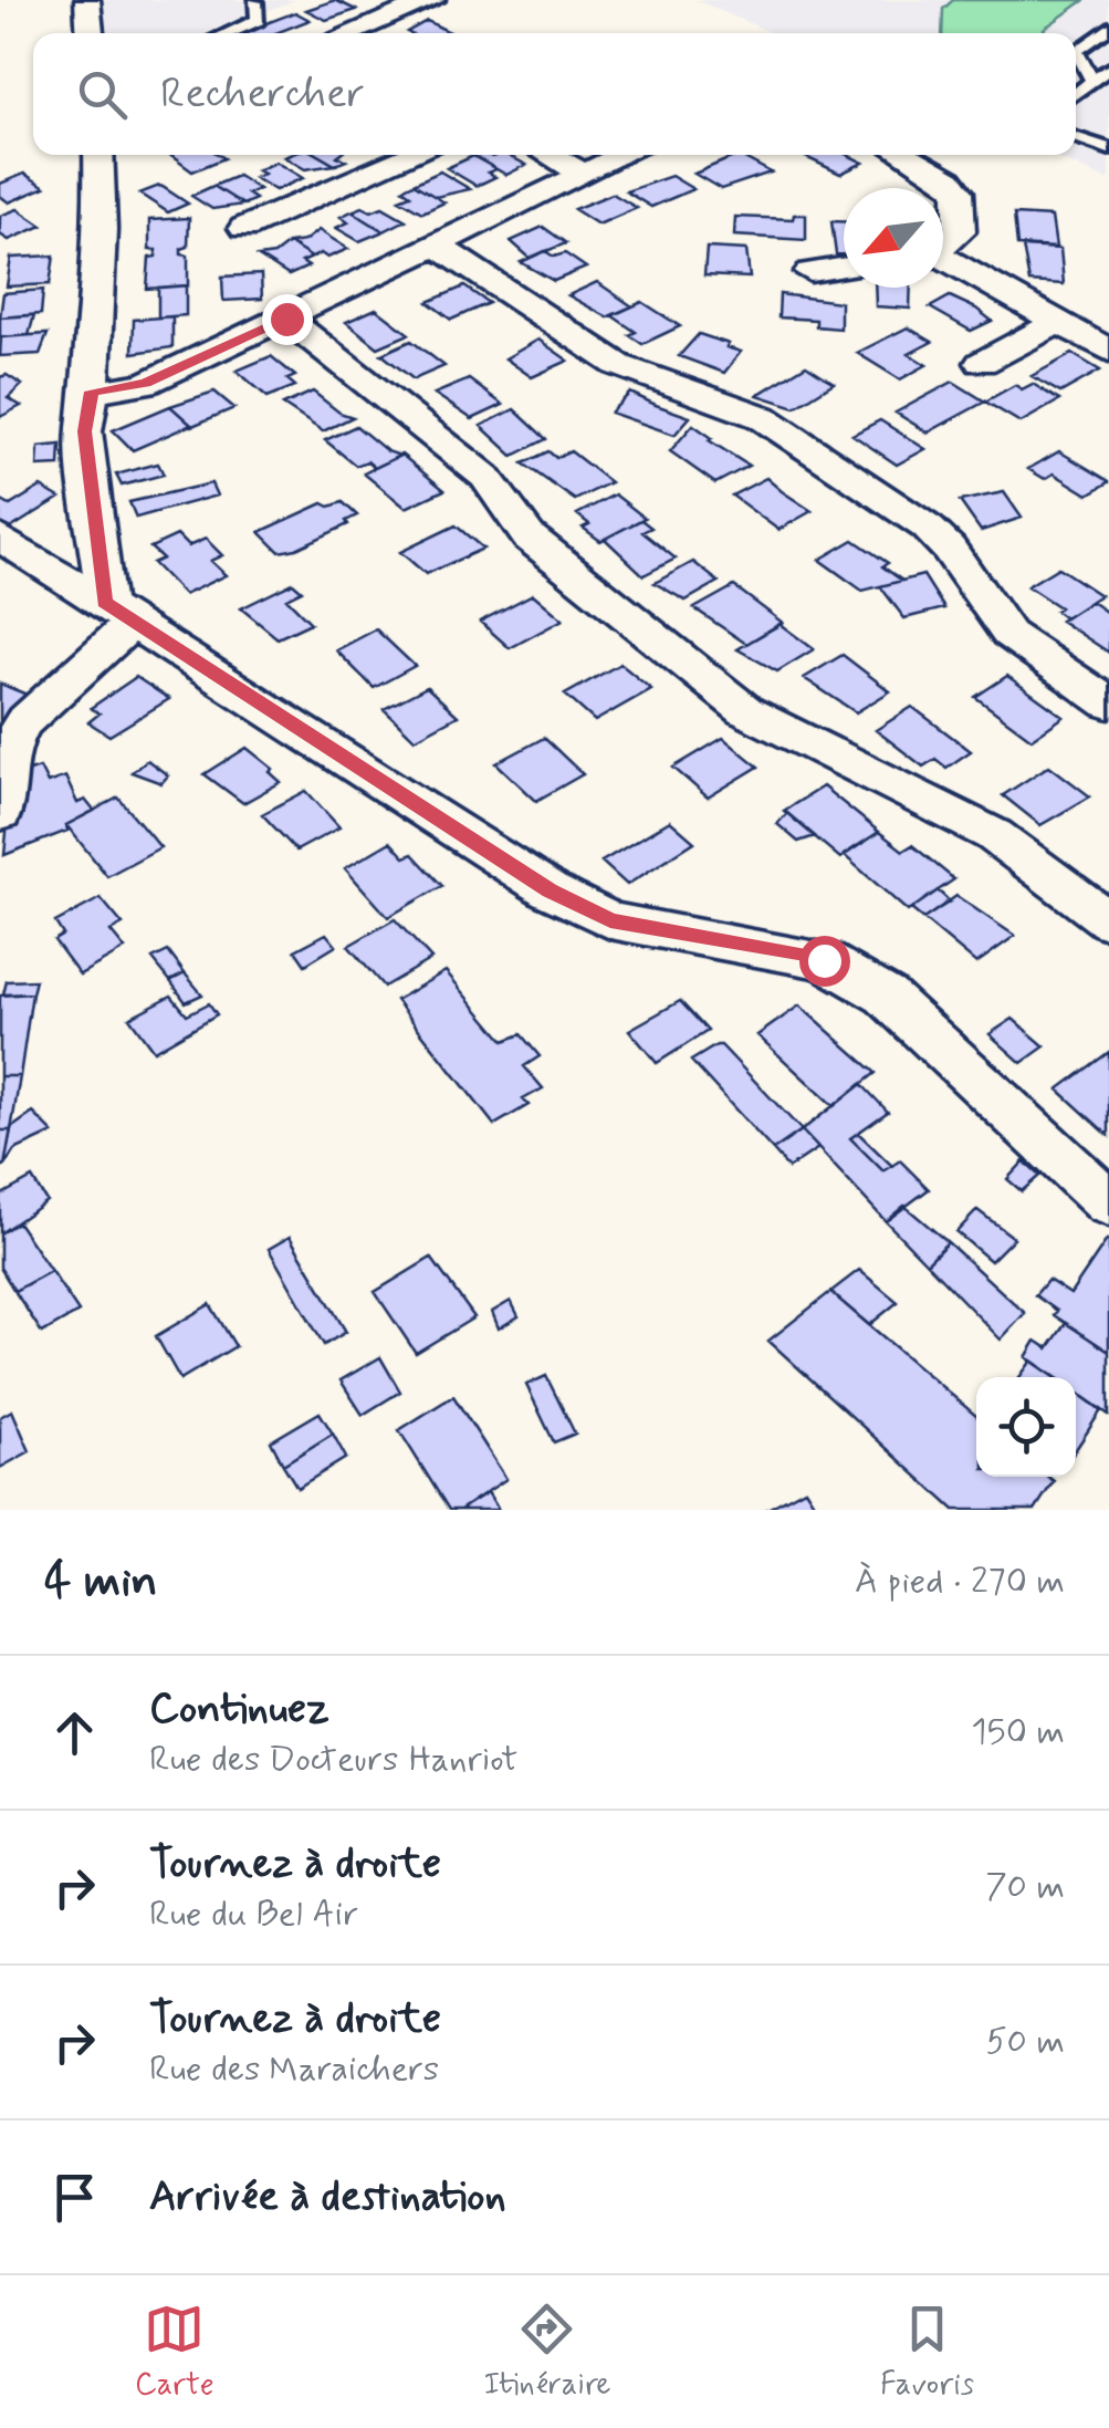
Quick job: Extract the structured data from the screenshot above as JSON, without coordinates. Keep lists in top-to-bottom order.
{
  "north": "bottom left",
  "page": {
    "search": "Rechercher",
    "heading": ["4 min", "À pied · 270 m"],
    "list": [
      ["Continuez", "Rue des Docteurs Hanriot", "150 m"],
      ["Tournez à droite", "Rue du Bel Air", "70 m"],
      ["Tournez à droite", "Rue des Maraichers", "50 m"],
      "Arrivée à destination"
    ],
    "nav": ["Carte", "Itinéraire", "Favoris"]
  }
}
